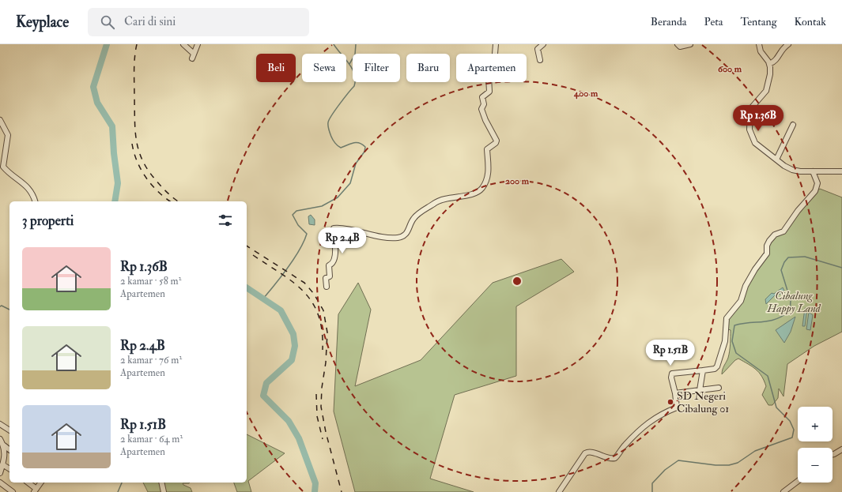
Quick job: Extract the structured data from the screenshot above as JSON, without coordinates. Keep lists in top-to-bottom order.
{
  "parks": ["Cibalung Happy Land"],
  "places": ["SD Negeri Cibalung 01"],
  "page": {
    "header": "Keyplace",
    "search": "Cari di sini",
    "nav": [
      "Beranda",
      "Peta",
      "Tentang",
      "Kontak"
    ],
    "chip": [
      "Beli",
      "Sewa",
      "Filter",
      "Baru",
      "Apartemen"
    ],
    "price": ["Rp 1.36B", "Rp 2.4B", "Rp 1.51B"],
    "heading": "3 properti",
    "list": [
      {
        "name": "Rp 1.36B",
        "note": "2 kamar · 58 m² · Apartemen"
      },
      {
        "name": "Rp 2.4B",
        "note": "2 kamar · 76 m² · Apartemen"
      },
      {
        "name": "Rp 1.51B",
        "note": "2 kamar · 64 m² · Apartemen"
      }
    ],
    "map_buttons": ["+", "−"]
  },
  "rings": ["600 m", "400 m", "200 m"]
}
